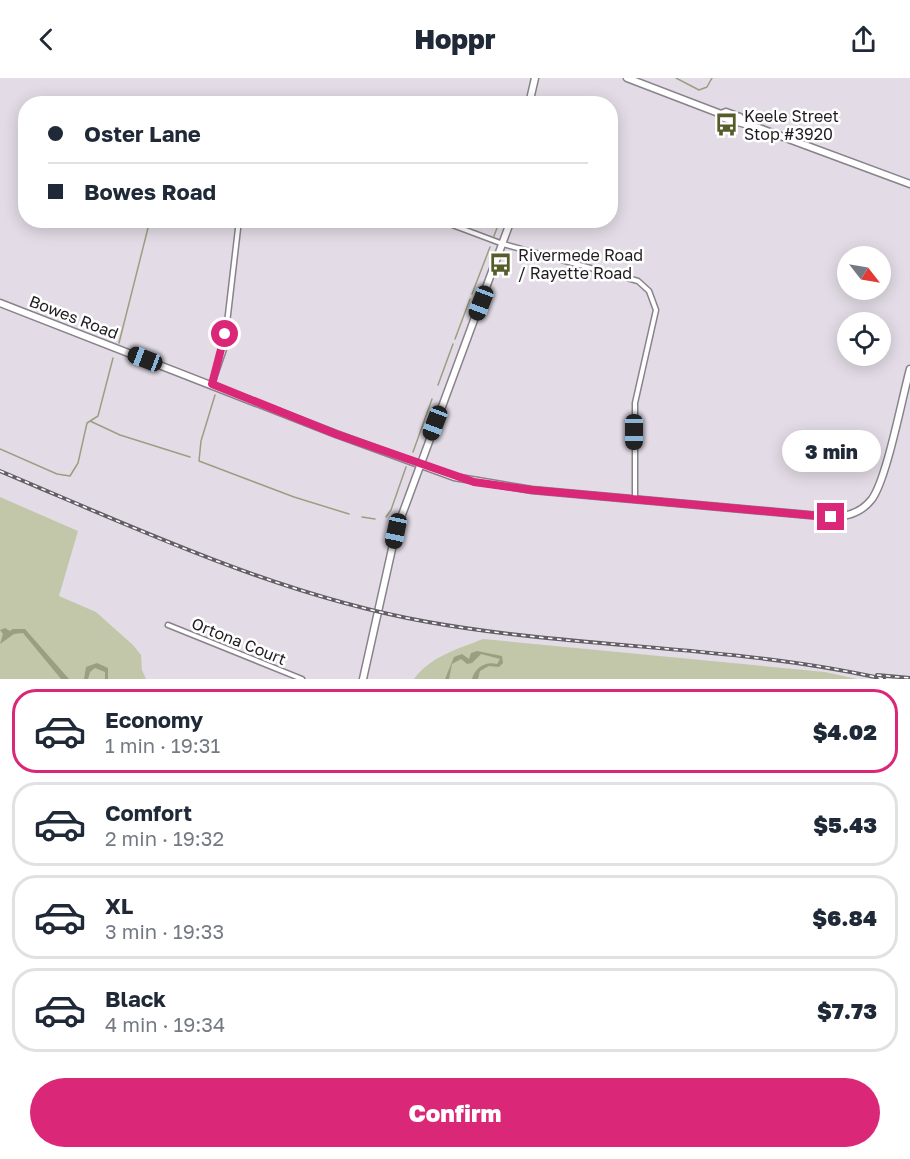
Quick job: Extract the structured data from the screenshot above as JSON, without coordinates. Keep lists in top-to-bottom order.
{
  "streets": {
    "street": ["Bowes Road", "Ortona Court"]
  },
  "places": {
    "bus stop": ["Keele Street Stop #3920", "Rivermede Road / Rayette Road"]
  },
  "north": "bottom right",
  "page": {
    "header": "Hoppr",
    "banner": ["Oster Lane", "Bowes Road"],
    "bubble": "3 min",
    "list": [
      {
        "name": "Economy",
        "note": "1 min · 19:31",
        "value": "$4.02"
      },
      {
        "name": "Comfort",
        "note": "2 min · 19:32",
        "value": "$5.43"
      },
      {
        "name": "XL",
        "note": "3 min · 19:33",
        "value": "$6.84"
      },
      {
        "name": "Black",
        "note": "4 min · 19:34",
        "value": "$7.73"
      }
    ],
    "buttons": "Confirm"
  }
}
